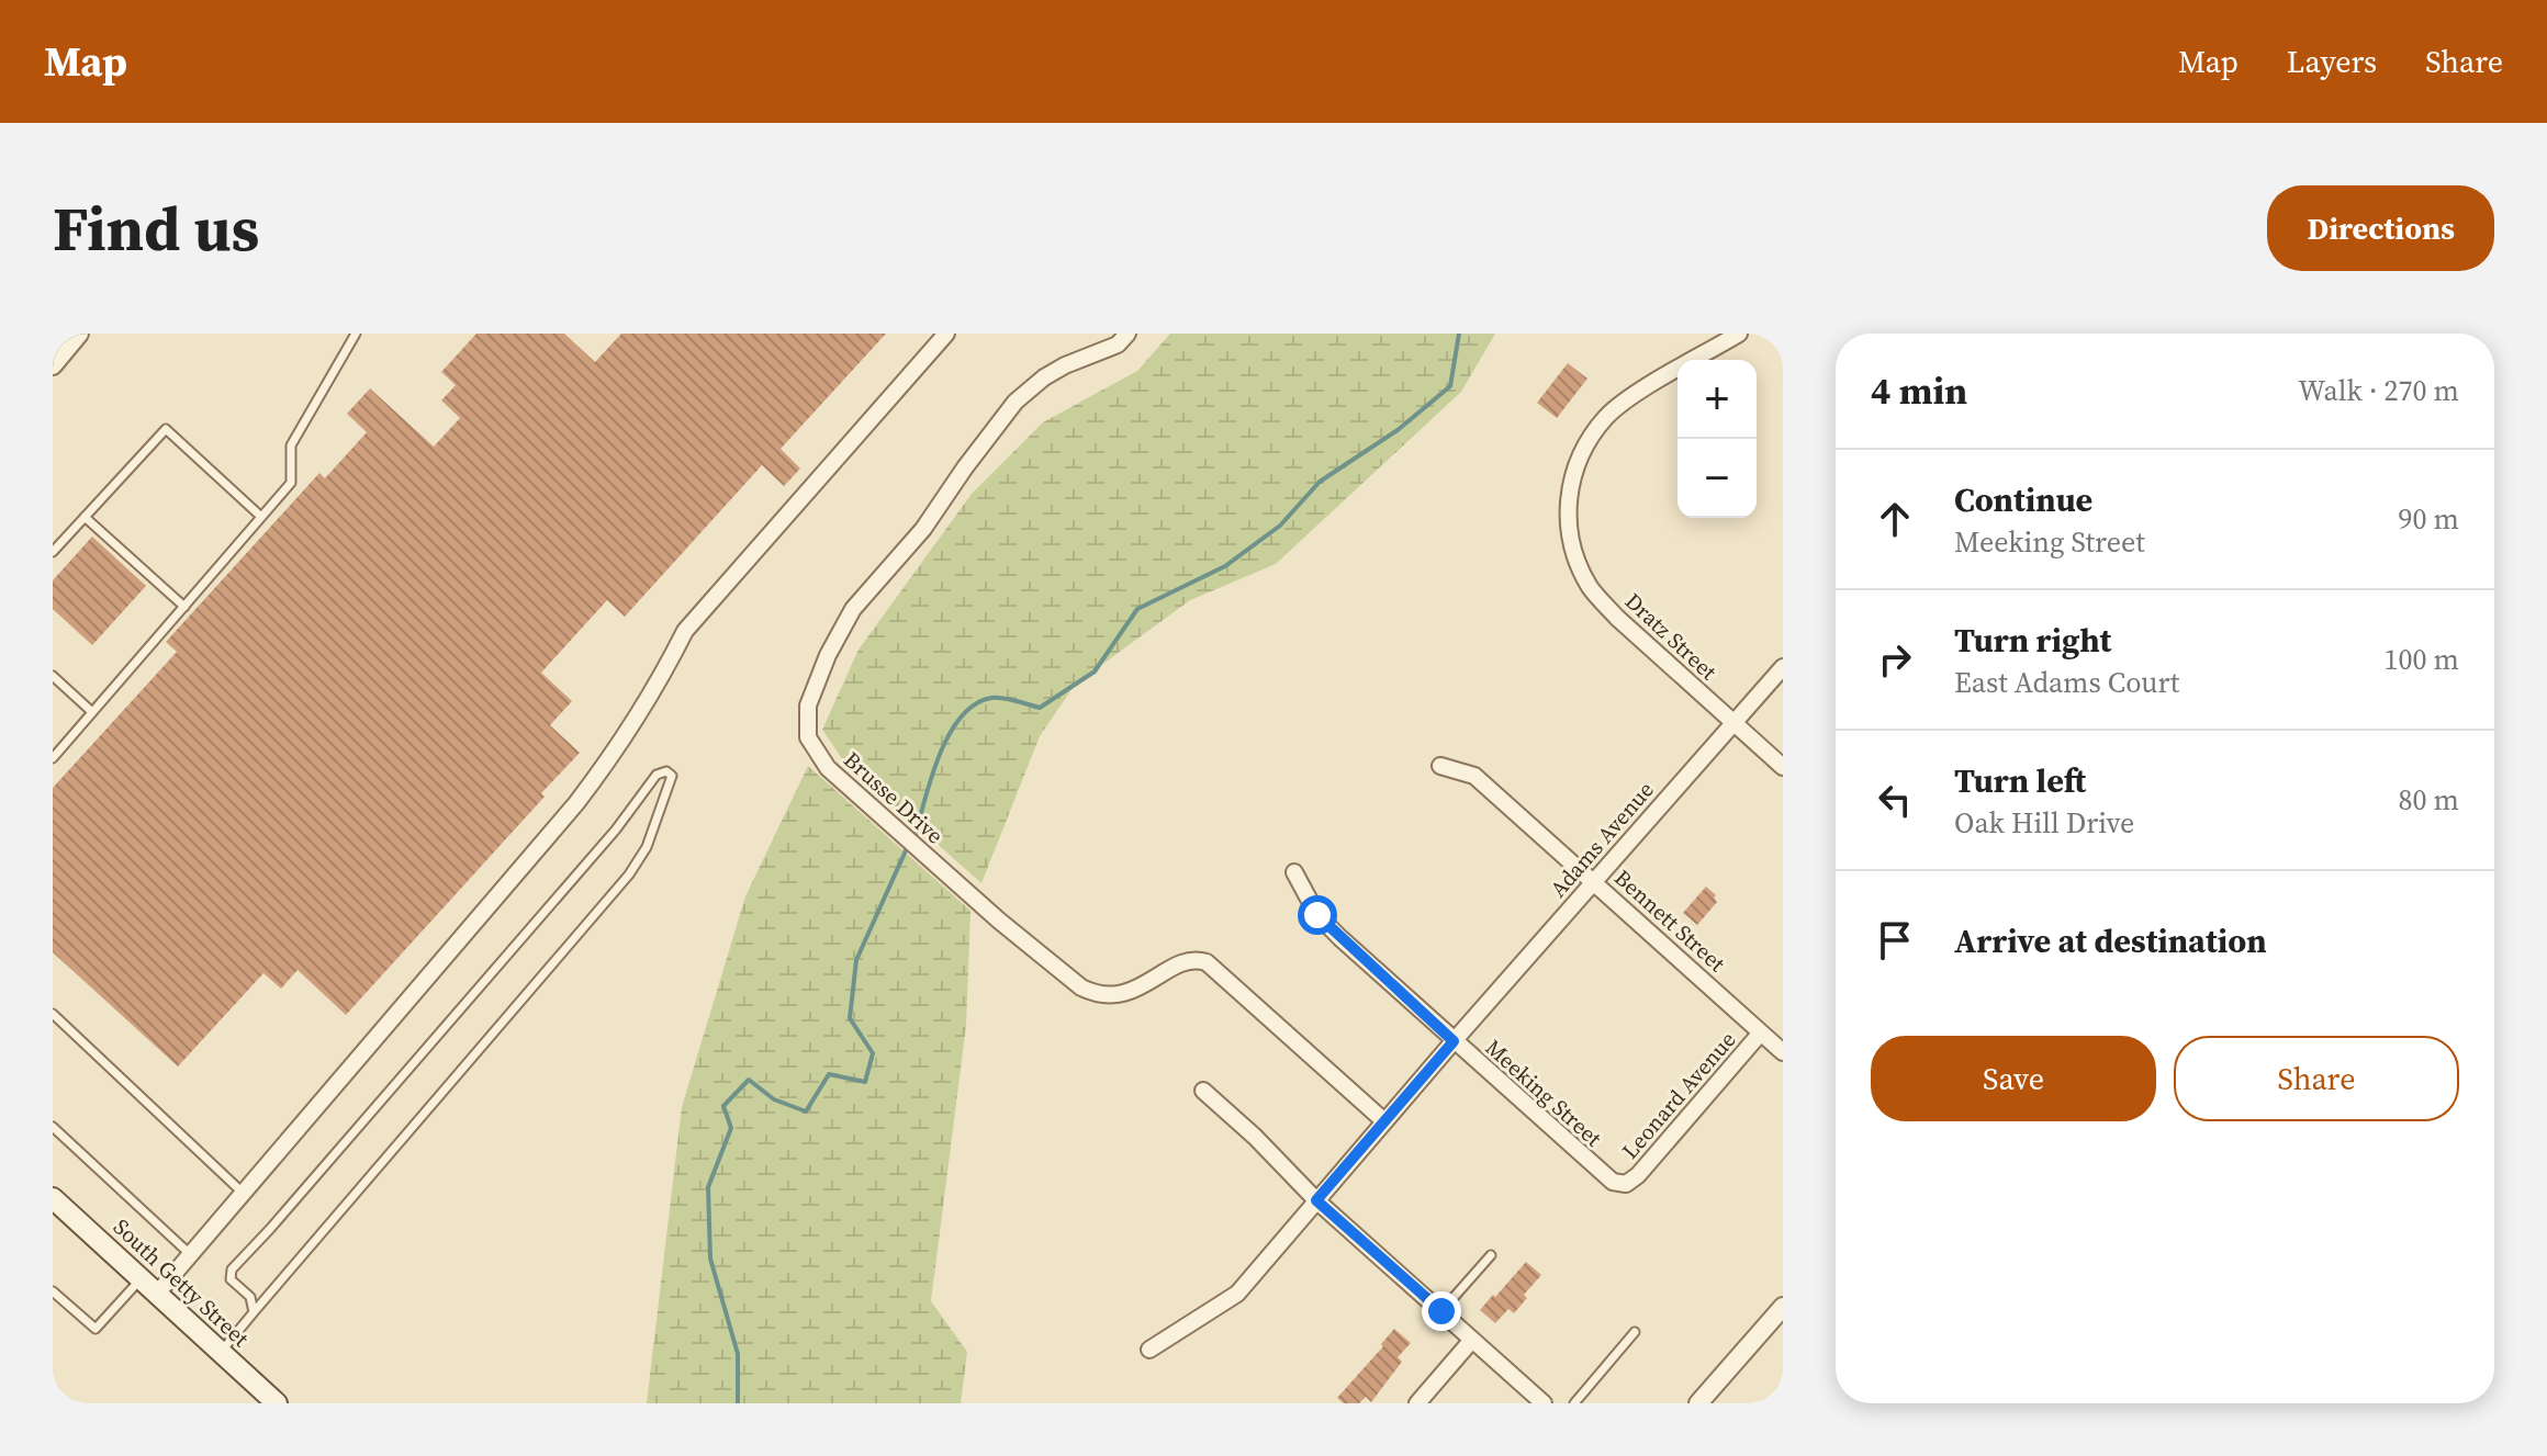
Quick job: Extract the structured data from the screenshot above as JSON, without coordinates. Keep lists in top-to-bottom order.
{
  "streets": {
    "main road": ["South Getty Street"],
    "street": [
      "Dratz Street",
      "Brusse Drive",
      "Adams Avenue",
      "Bennett Street",
      "Meeking Street",
      "Leonard Avenue"
    ]
  },
  "crossings": [
    ["Dratz Street", "Adams Avenue"],
    ["Brusse Drive", "Adams Avenue"],
    ["Adams Avenue", "Bennett Street"],
    ["Adams Avenue", "Meeking Street"],
    ["Bennett Street", "Leonard Avenue"],
    ["Meeking Street", "Leonard Avenue"]
  ],
  "page": {
    "header": "Map",
    "nav": ["Map", "Layers", "Share"],
    "buttons": [
      "Directions",
      ["Save", "Share"]
    ],
    "title": "Find us",
    "heading": ["4 min", "Walk · 270 m"],
    "map_buttons": ["+", "−"],
    "list": [
      ["Continue", "Meeking Street", "90 m"],
      ["Turn right", "East Adams Court", "100 m"],
      ["Turn left", "Oak Hill Drive", "80 m"],
      "Arrive at destination"
    ]
  }
}
